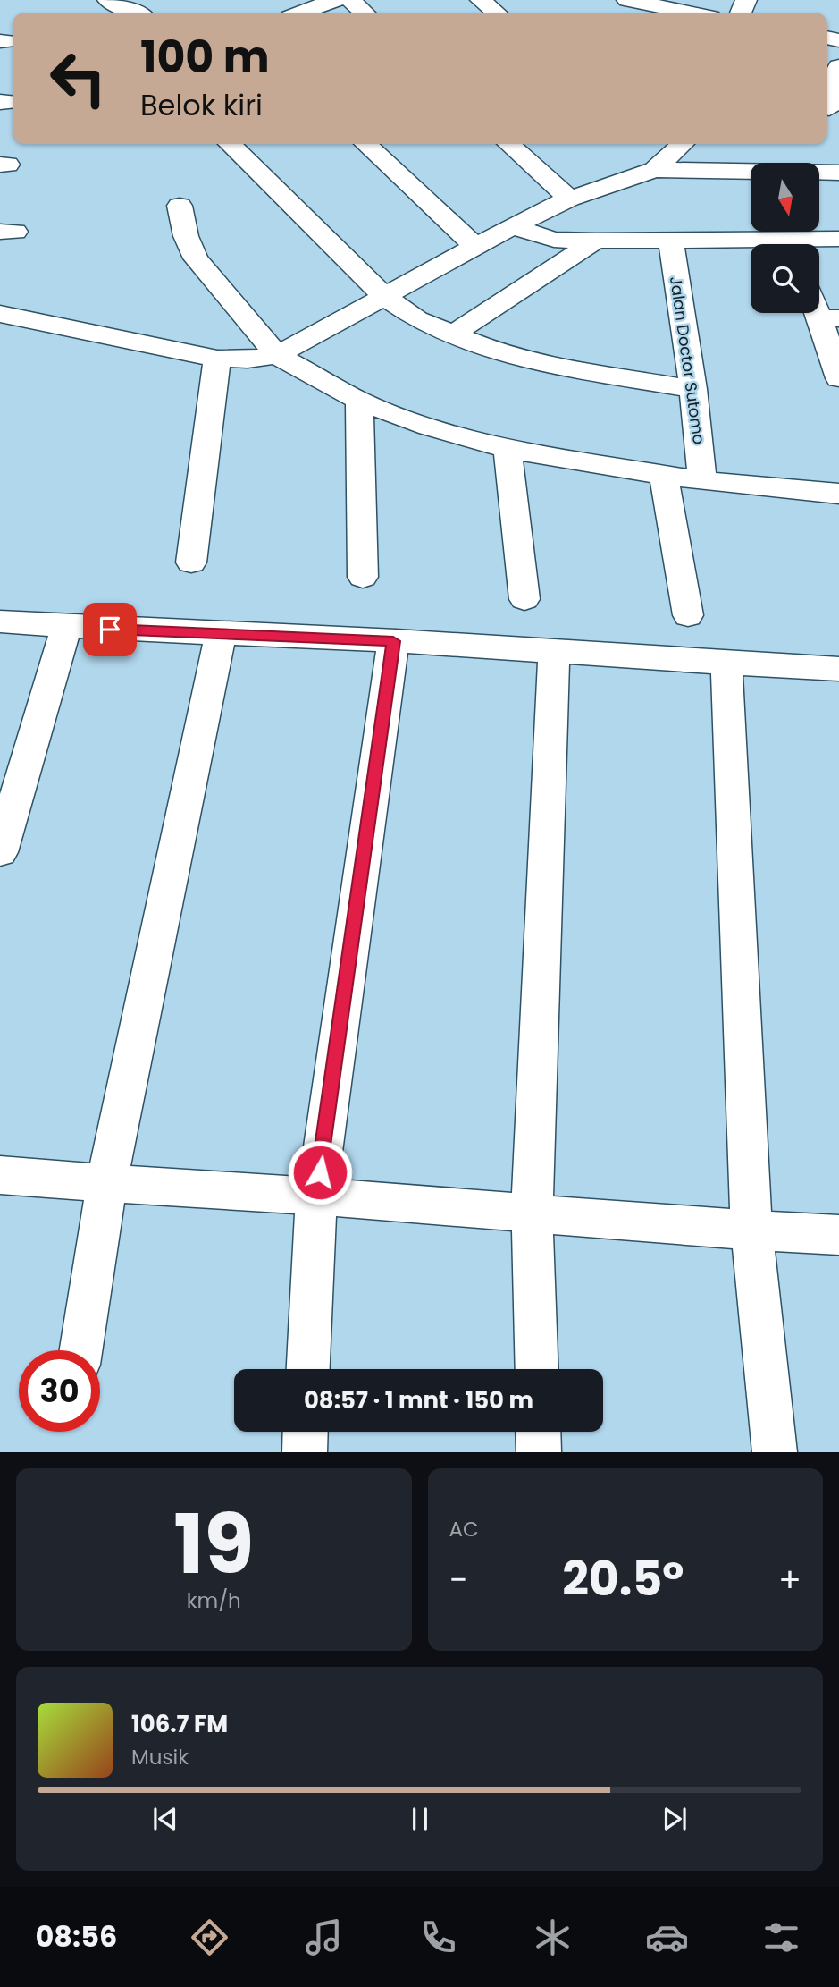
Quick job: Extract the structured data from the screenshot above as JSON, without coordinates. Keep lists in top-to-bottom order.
{
  "streets": {
    "street": ["Jalan Doctor Sutomo"]
  },
  "north": "bottom",
  "page": {
    "turn": ["100 m", "Belok kiri"],
    "limit": "30",
    "trip": "08:57 · 1 mnt · 150 m",
    "tile": [
      ["19", "km/h"],
      "AC"
    ],
    "heat": ["−", "20.5°", "+"],
    "song": ["106.7 FM", "Musik"],
    "tabs": "08:56"
  }
}
